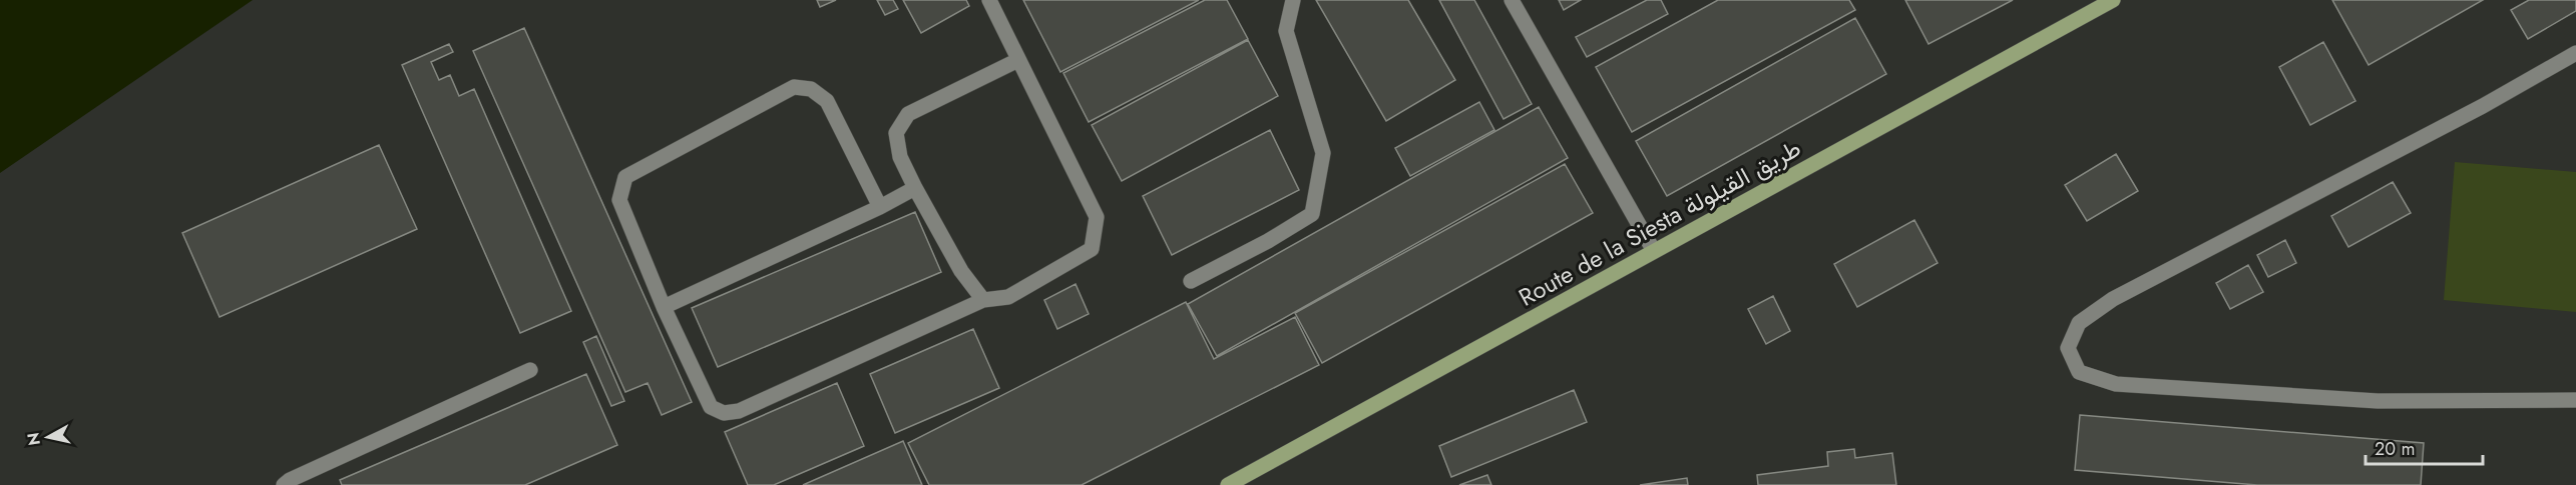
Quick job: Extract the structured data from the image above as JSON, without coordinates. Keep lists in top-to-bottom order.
{
  "streets": {
    "main road": ["Route de la Siesta طريق القيلولة"]
  },
  "scale_bar": "20 m",
  "north": "left"
}
